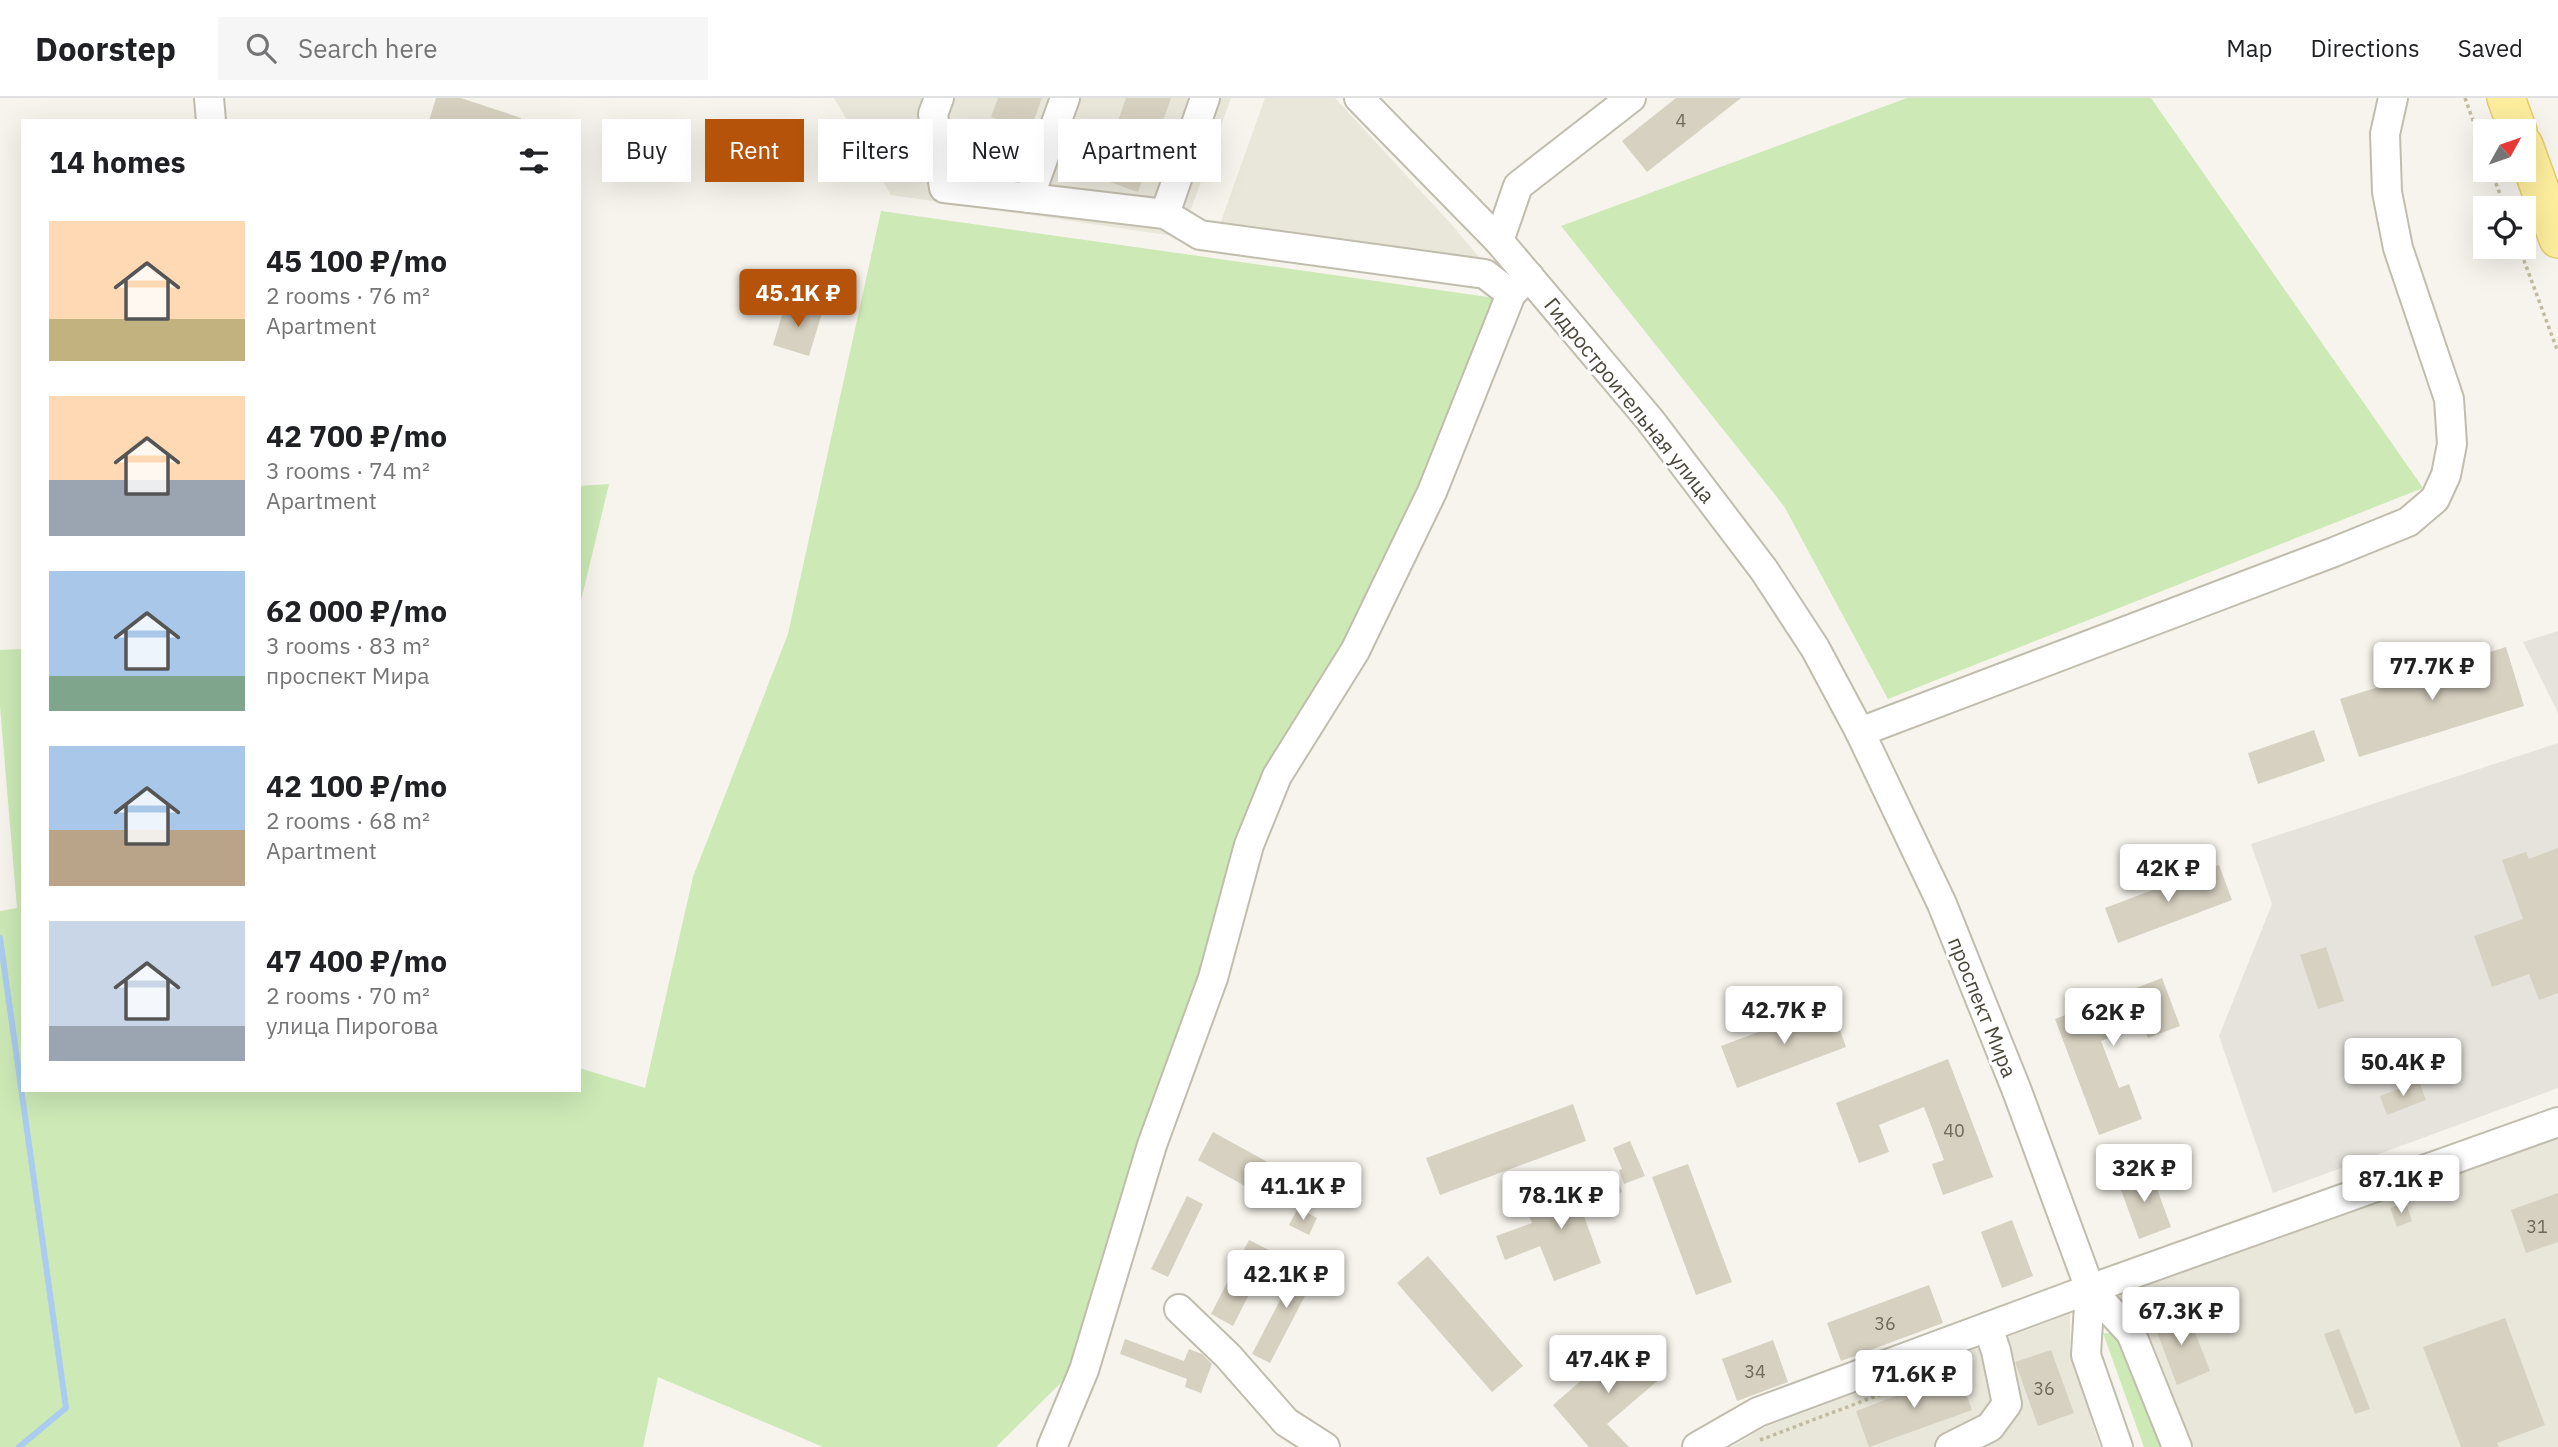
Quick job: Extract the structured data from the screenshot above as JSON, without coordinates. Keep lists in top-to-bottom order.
{
  "streets": {
    "street": ["Гидростроительная улица", "проспект Мира"]
  },
  "crossings": [
    ["Гидростроительная улица", "проспект Мира"]
  ],
  "house_numbers": [
    "4",
    "40",
    "31",
    "36",
    "34",
    "36"
  ],
  "north": "top right",
  "page": {
    "header": "Doorstep",
    "search": "Search here",
    "nav": ["Map", "Directions", "Saved"],
    "chip": [
      "Buy",
      "Rent",
      "Filters",
      "New",
      "Apartment"
    ],
    "heading": "14 homes",
    "list": [
      {
        "name": "45 100 ₽/mo",
        "note": "2 rooms · 76 m² · Apartment"
      },
      {
        "name": "42 700 ₽/mo",
        "note": "3 rooms · 74 m² · Apartment"
      },
      {
        "name": "62 000 ₽/mo",
        "note": "3 rooms · 83 m² · проспект Мира"
      },
      {
        "name": "42 100 ₽/mo",
        "note": "2 rooms · 68 m² · Apartment"
      },
      {
        "name": "47 400 ₽/mo",
        "note": "2 rooms · 70 m² · улица Пирогова"
      }
    ],
    "price": [
      "45.1K ₽",
      "77.7K ₽",
      "42K ₽",
      "42.7K ₽",
      "62K ₽",
      "50.4K ₽",
      "32K ₽",
      "87.1K ₽",
      "41.1K ₽",
      "78.1K ₽",
      "42.1K ₽",
      "67.3K ₽",
      "47.4K ₽",
      "71.6K ₽"
    ]
  }
}
